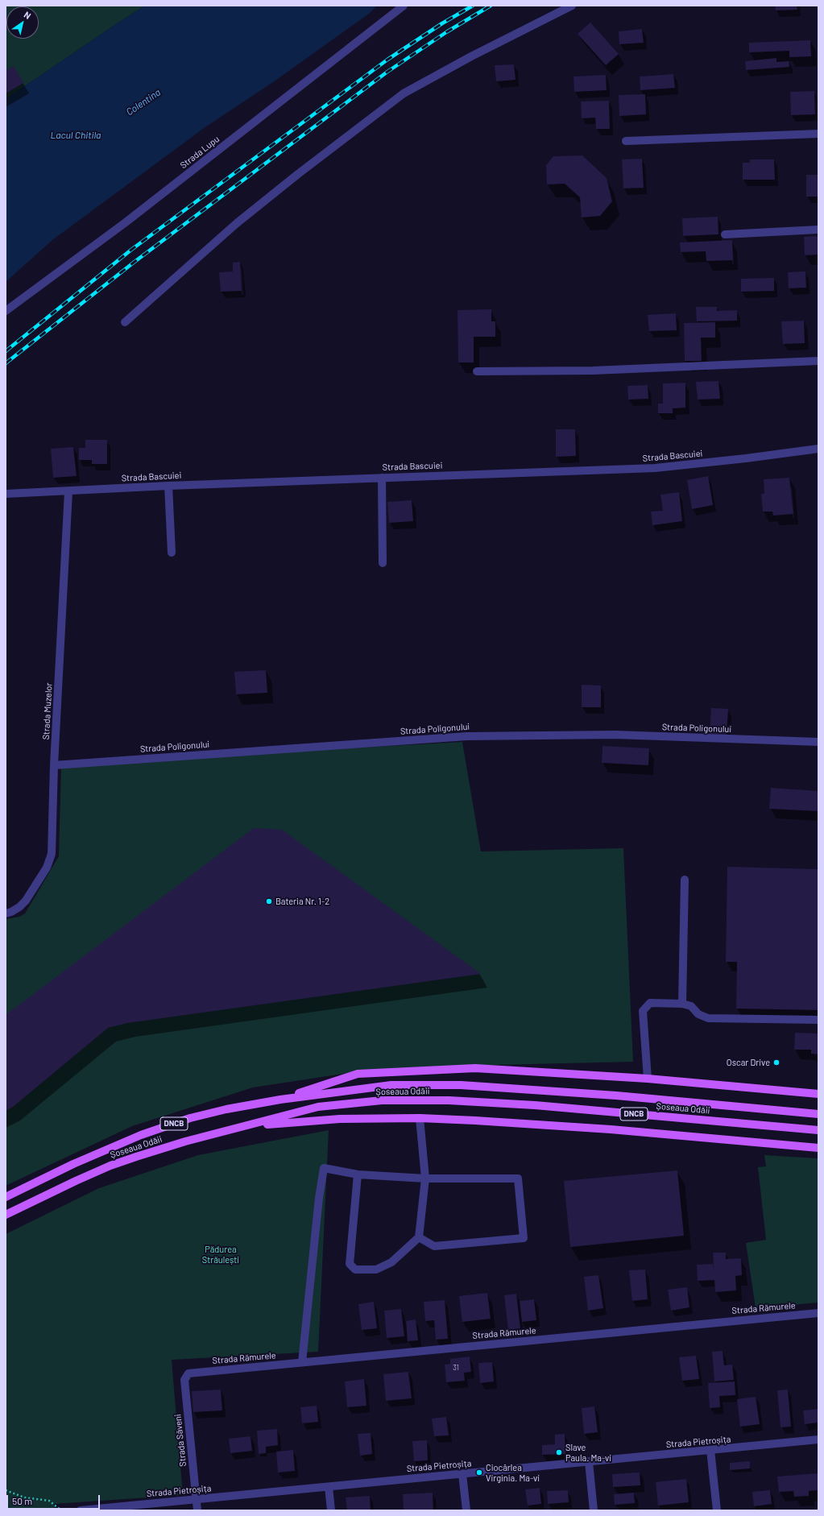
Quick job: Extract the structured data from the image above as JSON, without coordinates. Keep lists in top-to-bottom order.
{
  "streets": {
    "main road": ["Șoseaua Odăii", "DNCB"],
    "street": [
      "Strada Lupu",
      "Strada Bascuiei",
      "Strada Muzelor",
      "Strada Poligonului",
      "Strada Rămurele",
      "Strada Săveni",
      "Strada Pietroșița"
    ]
  },
  "crossings": [
    ["Strada Bascuiei", "Strada Muzelor"],
    ["Strada Muzelor", "Strada Poligonului"],
    ["Strada Rămurele", "Strada Săveni"],
    ["Strada Săveni", "Strada Pietroșița"]
  ],
  "water": ["Colentina", "Lacul Chitila"],
  "parks": ["Pădurea Străulești"],
  "places": [
    "Bateria Nr. 1-2",
    "Oscar Drive",
    "Slave Paula. Ma-vi",
    "Ciocârlea Virginia. Ma-vi"
  ],
  "house_numbers": ["31"],
  "scale_bar": "50 m",
  "north": "top right"
}
